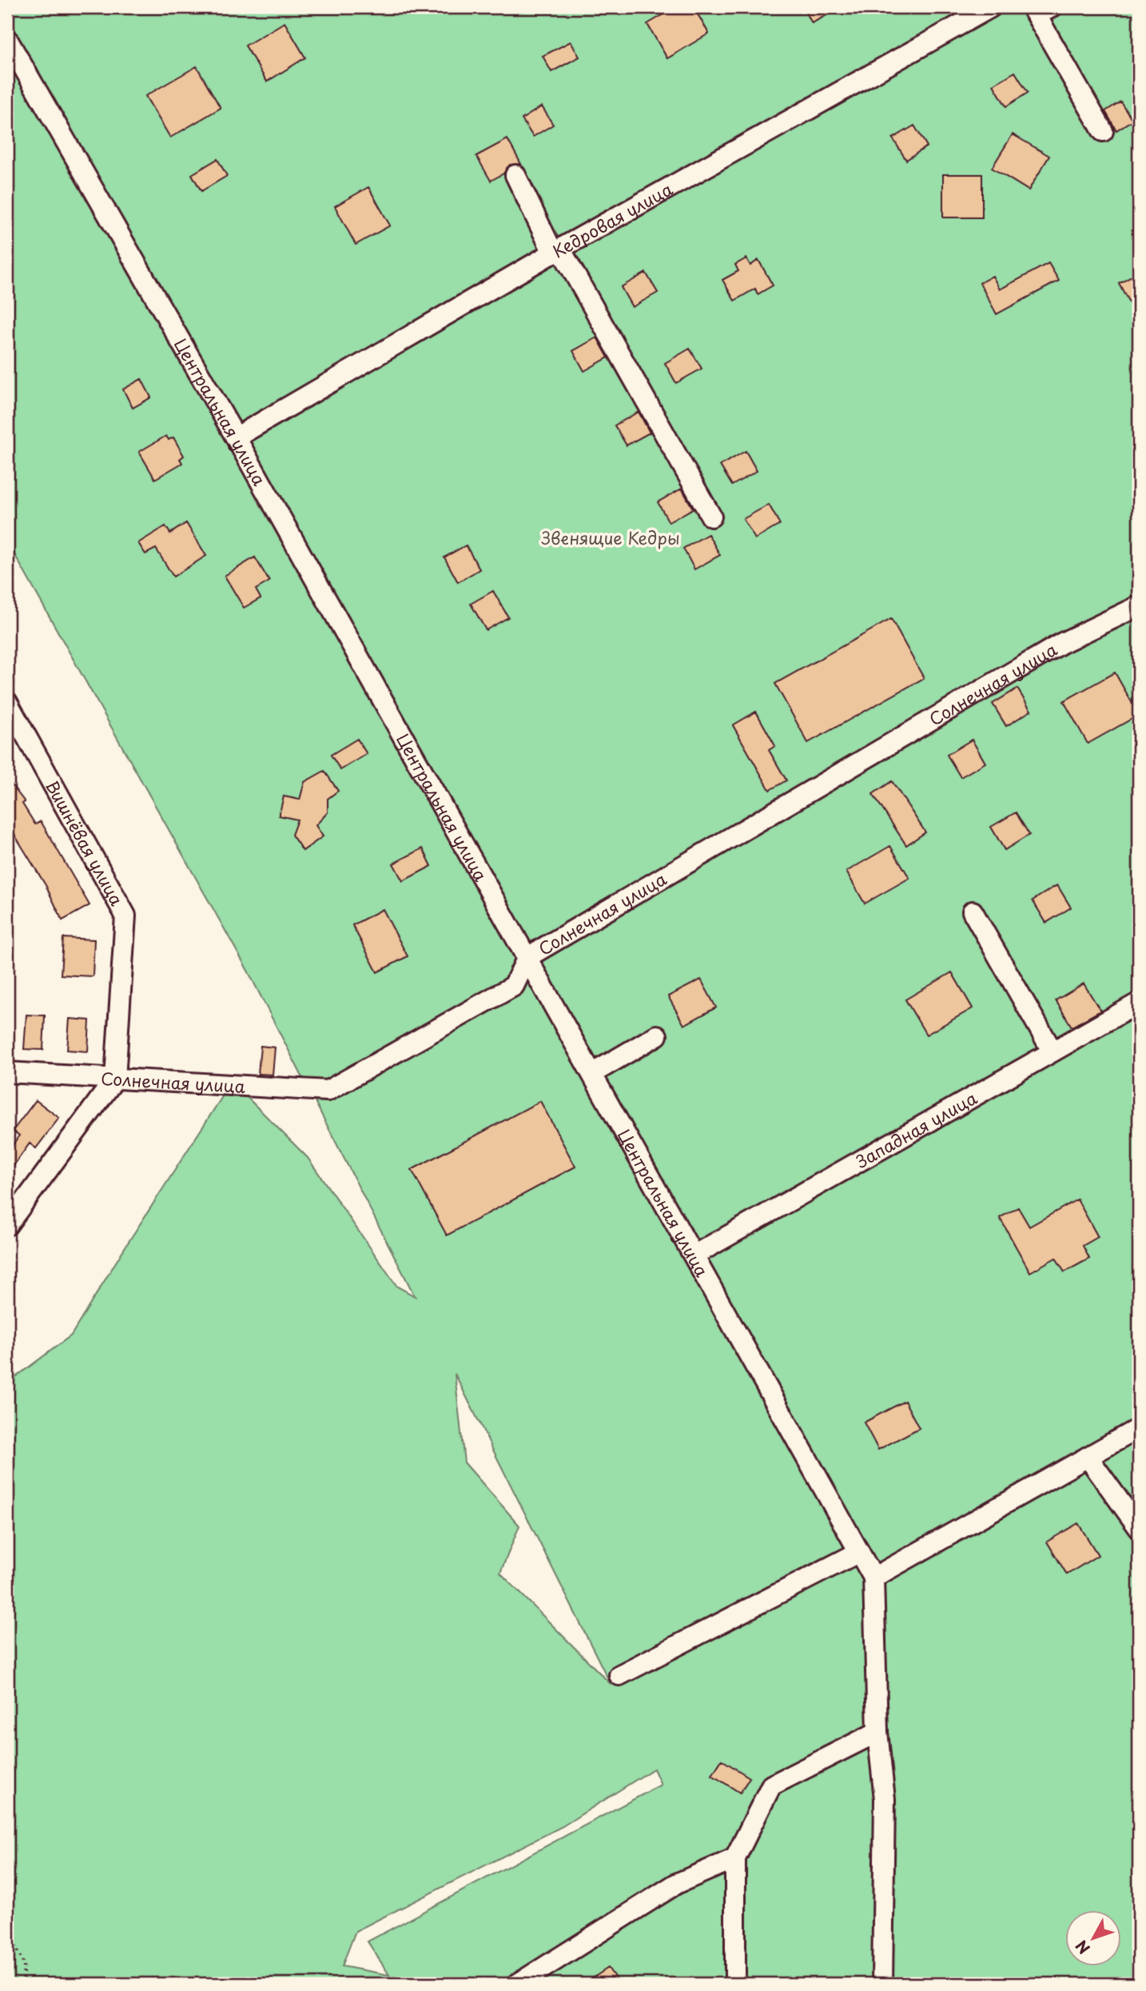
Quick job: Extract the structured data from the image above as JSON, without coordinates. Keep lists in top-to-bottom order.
{
  "streets": {
    "street": [
      "Кедровая улица",
      "Центральная улица",
      "Солнечная улица",
      "Вишнёвая улица",
      "Западная улица"
    ]
  },
  "crossings": [
    ["Кедровая улица", "Центральная улица"],
    ["Центральная улица", "Солнечная улица"],
    ["Центральная улица", "Западная улица"],
    ["Солнечная улица", "Вишнёвая улица"]
  ],
  "parks": ["Звенящие Кедры"],
  "north": "bottom left"
}
